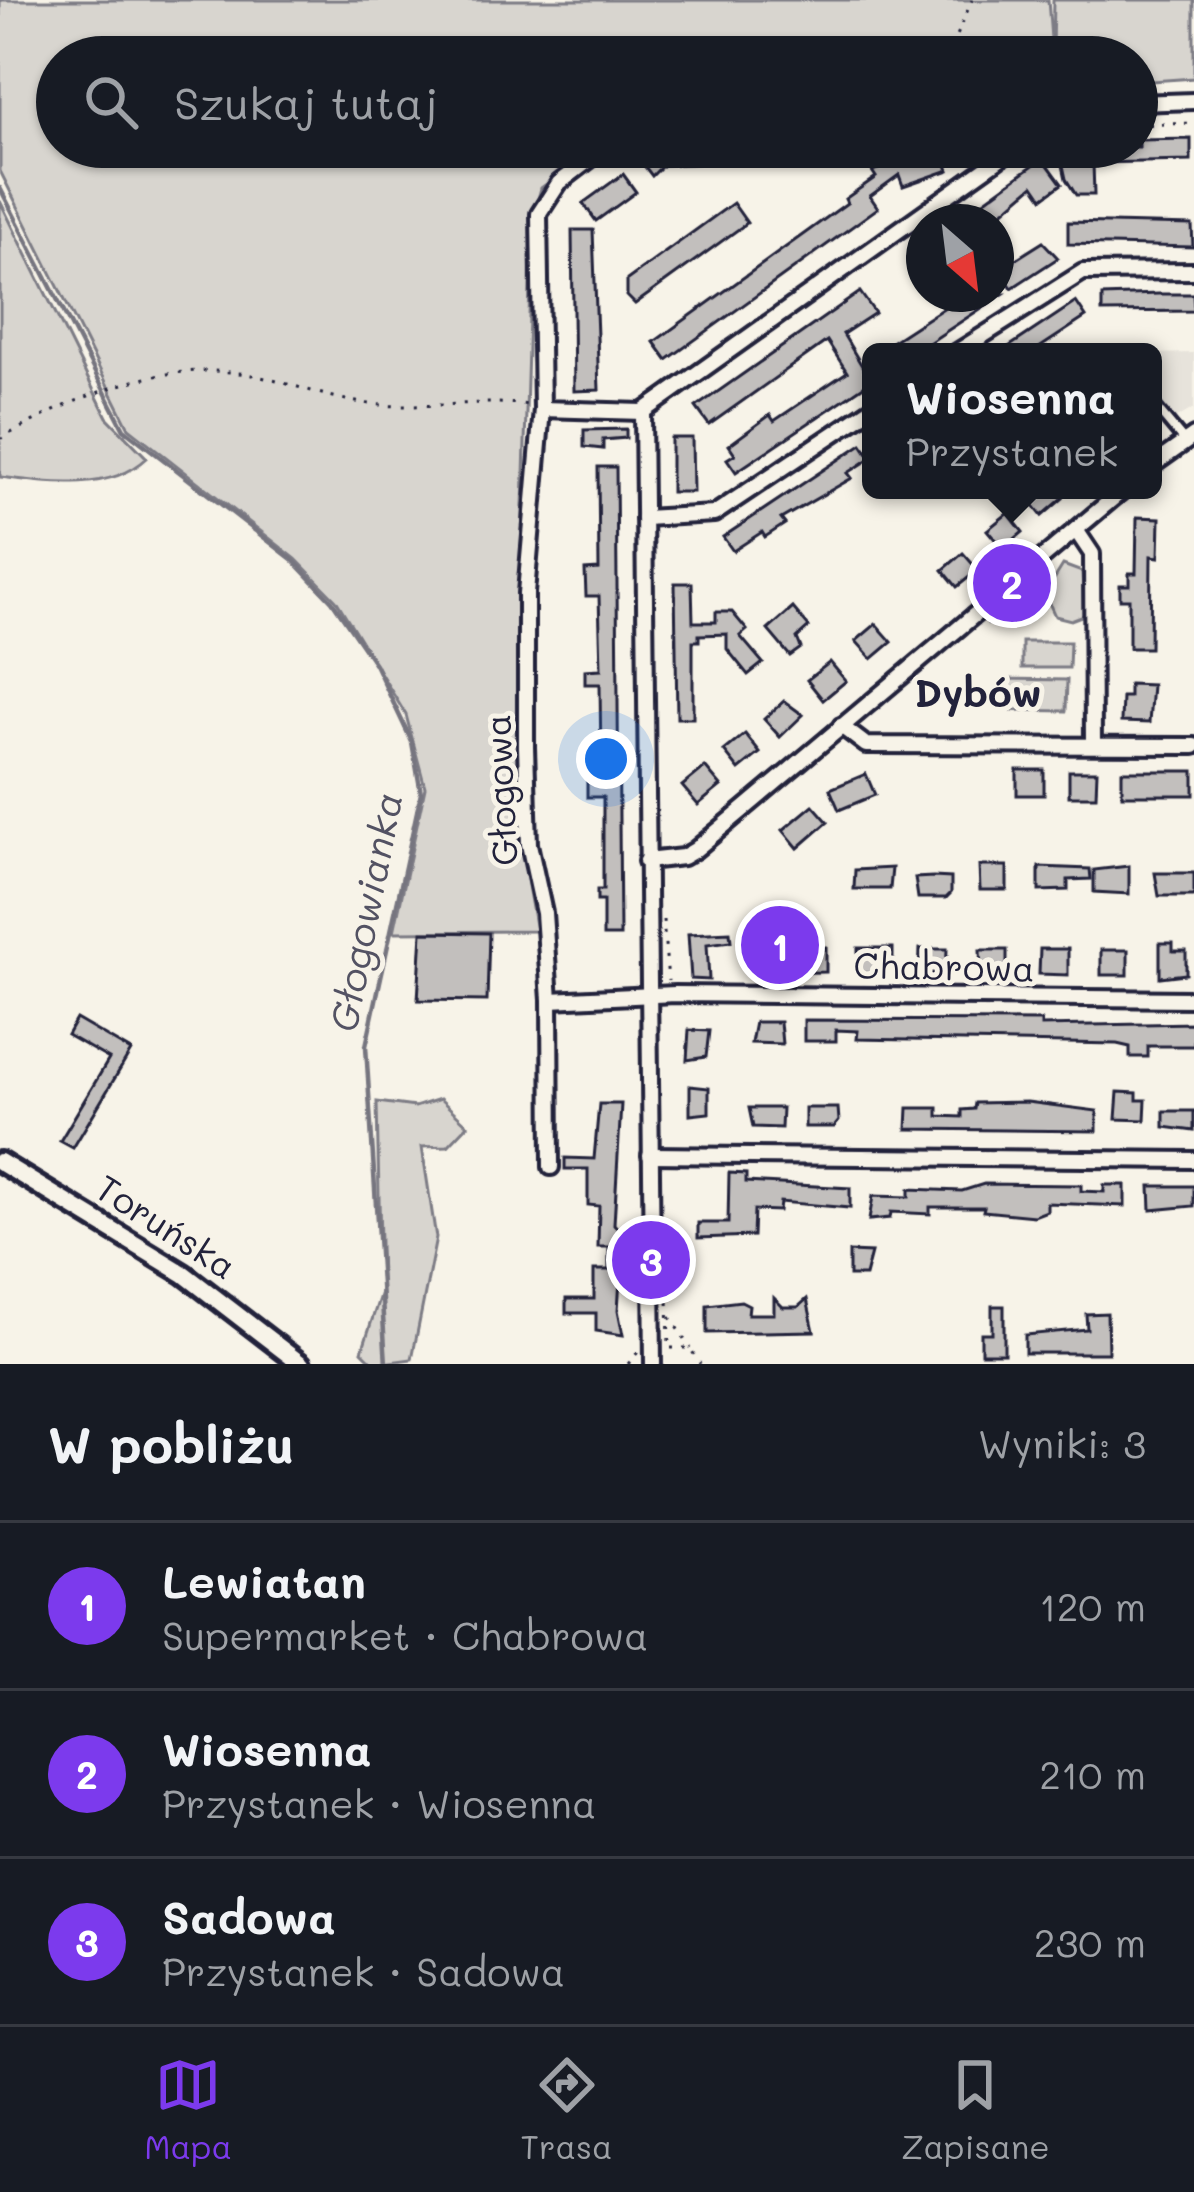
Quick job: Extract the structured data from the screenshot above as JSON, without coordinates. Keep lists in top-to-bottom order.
{
  "streets": {
    "street": ["Głogowa", "Chabrowa", "Toruńska"]
  },
  "crossings": [
    ["Głogowa", "Chabrowa"]
  ],
  "districts": ["Dybów"],
  "water": ["Głogowianka"],
  "north": "bottom right",
  "page": {
    "search": "Szukaj tutaj",
    "popup": ["Wiosenna", "Przystanek"],
    "pins": ["2", "1", "3"],
    "heading": ["W pobliżu", "Wyniki: 3"],
    "list": [
      {
        "mark": "1",
        "name": "Lewiatan",
        "note": "Supermarket · Chabrowa",
        "value": "120 m"
      },
      {
        "mark": "2",
        "name": "Wiosenna",
        "note": "Przystanek · Wiosenna",
        "value": "210 m"
      },
      {
        "mark": "3",
        "name": "Sadowa",
        "note": "Przystanek · Sadowa",
        "value": "230 m"
      }
    ],
    "nav": ["Mapa", "Trasa", "Zapisane"]
  }
}
